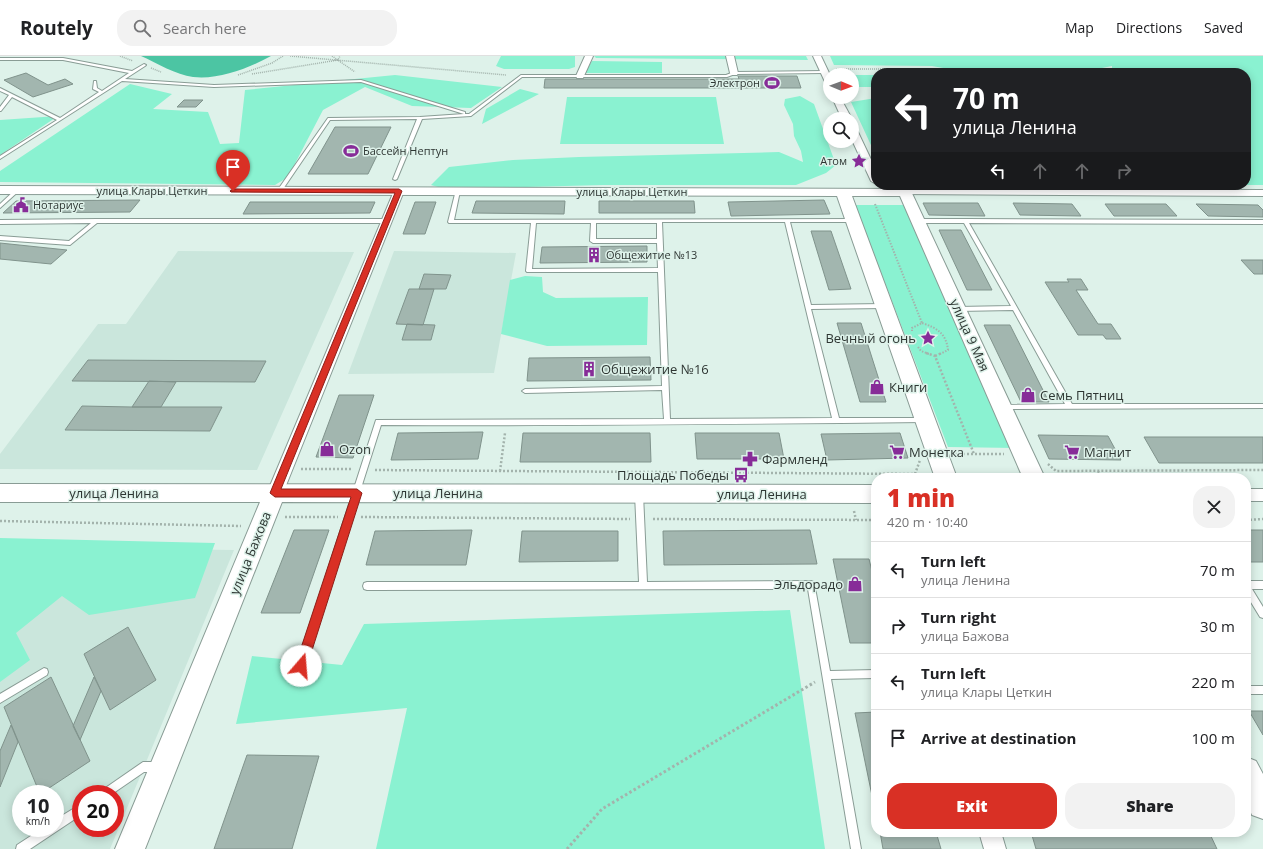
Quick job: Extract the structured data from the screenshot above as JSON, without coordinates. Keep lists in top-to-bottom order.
{
  "streets": {
    "street": [
      "улица Клары Цеткин",
      "улица 9 Мая",
      "улица Ленина",
      "улица Бажова"
    ]
  },
  "crossings": [
    ["улица Клары Цеткин", "улица 9 Мая"],
    ["улица Клары Цеткин", "улица Бажова"],
    ["улица Ленина", "улица Бажова"]
  ],
  "places": {
    "sports": ["Электрон", "Бассейн Нептун"],
    "place": ["Атом", "Вечный огонь"],
    "public building": ["Нотариус"],
    "building": ["Общежитие №13", "Общежитие №16"],
    "shop": [
      "Книги",
      "Семь Пятниц",
      "Ozon",
      "Эльдорадо"
    ],
    "supermarket": ["Монетка", "Магнит"],
    "pharmacy": ["Фармленд"],
    "bus stop": ["Площадь Победы"]
  },
  "north": "right",
  "page": {
    "header": "Routely",
    "search": "Search here",
    "nav": ["Map", "Directions", "Saved"],
    "turn": ["70 m", "улица Ленина"],
    "heading": ["1 min", "420 m · 10:40"],
    "list": [
      {
        "name": "Turn left",
        "note": "улица Ленина",
        "value": "70 m"
      },
      {
        "name": "Turn right",
        "note": "улица Бажова",
        "value": "30 m"
      },
      {
        "name": "Turn left",
        "note": "улица Клары Цеткин",
        "value": "220 m"
      },
      {
        "name": "Arrive at destination",
        "value": "100 m"
      }
    ],
    "buttons": ["Exit", "Share"],
    "speed": "10 km/h",
    "limit": "20"
  }
}
